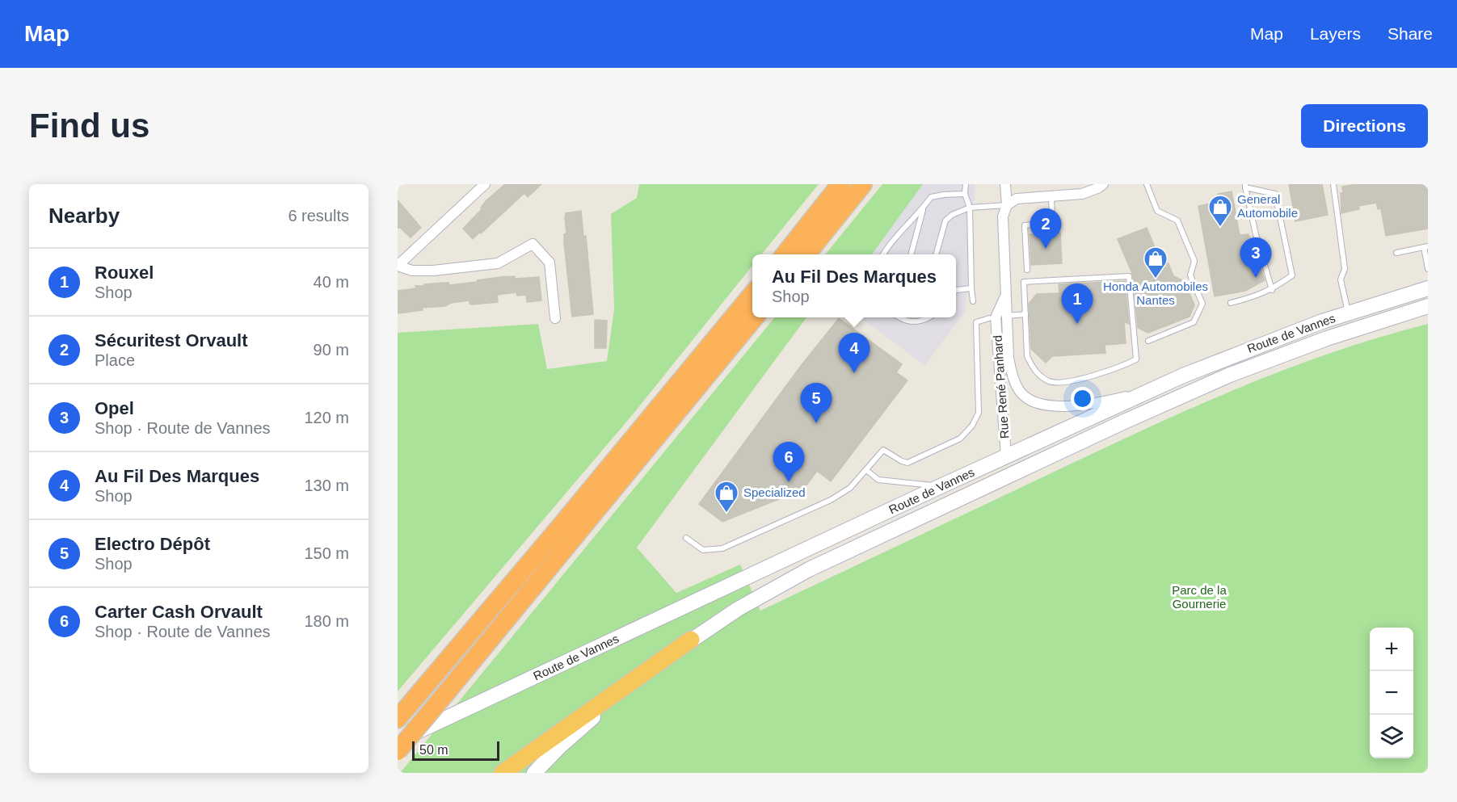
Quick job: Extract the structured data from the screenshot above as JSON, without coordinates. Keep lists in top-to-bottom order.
{
  "streets": {
    "main road": ["Route de Vannes"],
    "street": ["Rue René Panhard"]
  },
  "crossings": [
    ["Route de Vannes", "Rue René Panhard"]
  ],
  "parks": ["Parc de la Gournerie"],
  "places": {
    "shop": ["General Automobile", "Honda Automobiles Nantes", "Specialized"]
  },
  "scale_bar": "50 m",
  "page": {
    "header": "Map",
    "nav": ["Map", "Layers", "Share"],
    "buttons": "Directions",
    "title": "Find us",
    "heading": ["Nearby", "6 results"],
    "pins": [
      "2",
      "3",
      "1",
      "4",
      "5",
      "6"
    ],
    "list": [
      {
        "mark": "1",
        "name": "Rouxel",
        "note": "Shop",
        "value": "40 m"
      },
      {
        "mark": "2",
        "name": "Sécuritest Orvault",
        "note": "Place",
        "value": "90 m"
      },
      {
        "mark": "3",
        "name": "Opel",
        "note": "Shop · Route de Vannes",
        "value": "120 m"
      },
      {
        "mark": "4",
        "name": "Au Fil Des Marques",
        "note": "Shop",
        "value": "130 m"
      },
      {
        "mark": "5",
        "name": "Electro Dépôt",
        "note": "Shop",
        "value": "150 m"
      },
      {
        "mark": "6",
        "name": "Carter Cash Orvault",
        "note": "Shop · Route de Vannes",
        "value": "180 m"
      }
    ],
    "popup": ["Au Fil Des Marques", "Shop"],
    "map_buttons": ["+", "−"],
    "scale": "50 m"
  }
}
